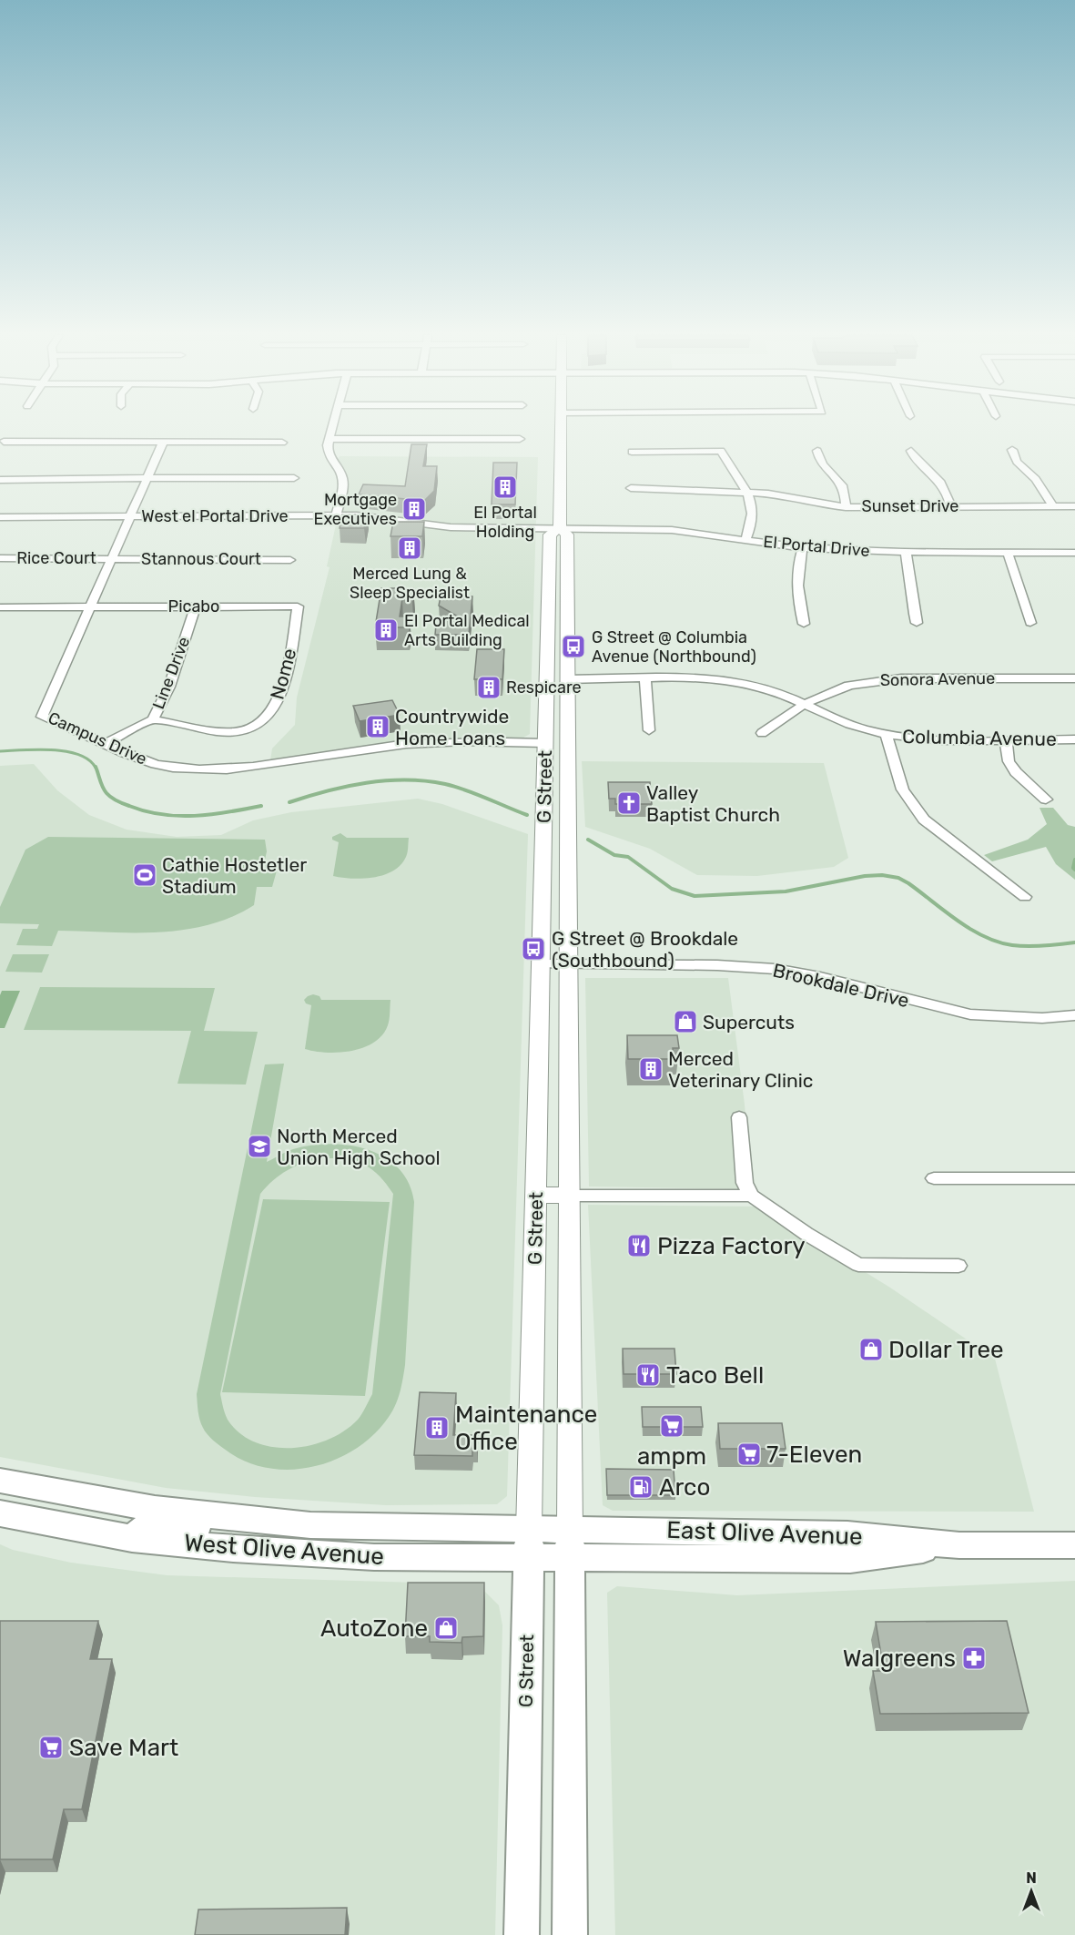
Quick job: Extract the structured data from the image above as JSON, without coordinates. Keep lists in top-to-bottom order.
{
  "streets": {
    "main road": ["G Street", "East Olive Avenue", "West Olive Avenue"],
    "street": [
      "Sunset Drive",
      "West el Portal Drive",
      "El Portal Drive",
      "Rice Court",
      "Stannous Court",
      "Picabo",
      "Line Drive",
      "Nome",
      "Sonora Avenue",
      "Columbia Avenue",
      "Campus Drive",
      "Brookdale Drive"
    ]
  },
  "crossings": [
    ["West el Portal Drive", "El Portal Drive"],
    ["West el Portal Drive", "Campus Drive"],
    ["West el Portal Drive", "G Street"],
    ["El Portal Drive", "G Street"],
    ["Rice Court", "Stannous Court"],
    ["Rice Court", "Campus Drive"],
    ["Stannous Court", "Campus Drive"],
    ["Picabo", "Line Drive"],
    ["Picabo", "Nome"],
    ["Picabo", "Campus Drive"],
    ["Line Drive", "Nome"],
    ["Line Drive", "Campus Drive"],
    ["Sonora Avenue", "Columbia Avenue"],
    ["Columbia Avenue", "G Street"],
    ["Campus Drive", "G Street"],
    ["G Street", "Brookdale Drive"],
    ["G Street", "East Olive Avenue"],
    ["G Street", "West Olive Avenue"],
    ["East Olive Avenue", "West Olive Avenue"]
  ],
  "places": {
    "building": [
      "El Portal Holding",
      "Mortgage Executives",
      "Merced Lung & Sleep Specialist",
      "El Portal Medical Arts Building",
      "Respicare",
      "Countrywide Home Loans",
      "Merced Veterinary Clinic",
      "Maintenance Office"
    ],
    "bus stop": ["G Street @ Columbia Avenue (Northbound)", "G Street @ Brookdale (Southbound)"],
    "church": ["Valley Baptist Church"],
    "sports": ["Cathie Hostetler Stadium"],
    "shop": ["Supercuts", "Dollar Tree", "AutoZone"],
    "school or university": ["North Merced Union High School"],
    "restaurant": ["Pizza Factory", "Taco Bell"],
    "supermarket": ["ampm", "7-Eleven", "Save Mart"],
    "fuel station": ["Arco"],
    "pharmacy": ["Walgreens"]
  },
  "north": "top"
}
